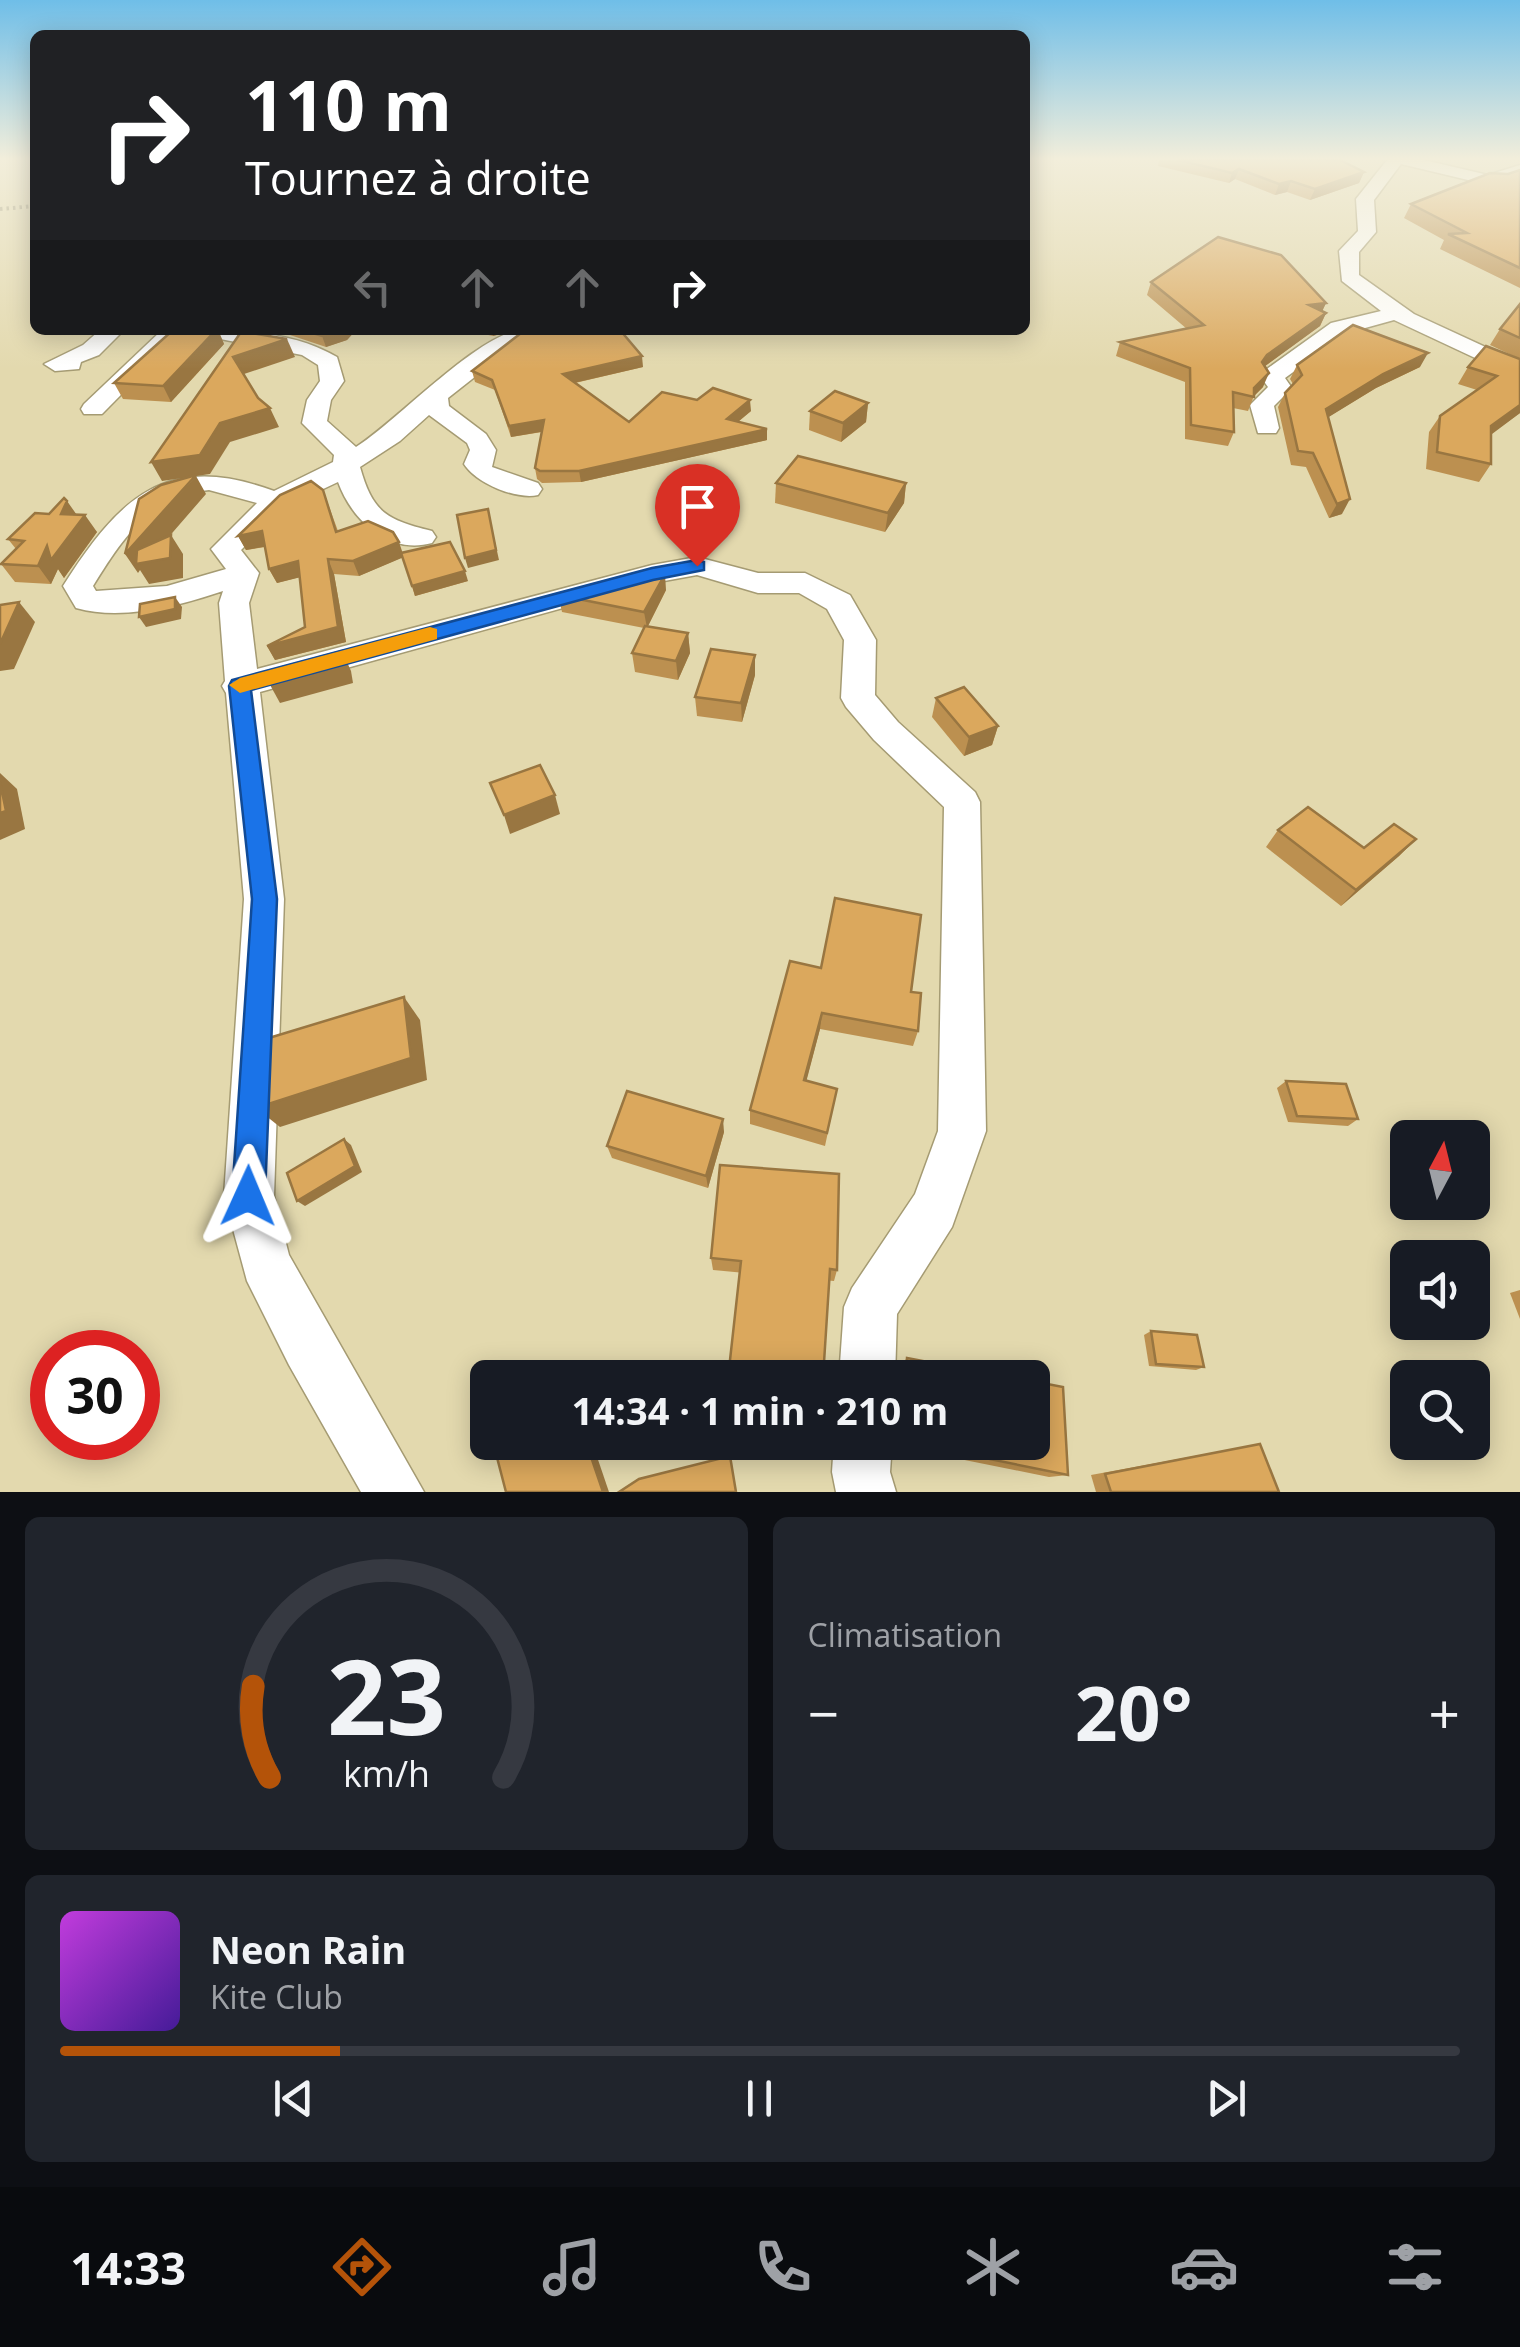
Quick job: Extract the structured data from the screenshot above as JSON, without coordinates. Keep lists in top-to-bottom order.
{
  "north": "top",
  "page": {
    "turn": ["110 m", "Tournez à droite"],
    "limit": "30",
    "trip": "14:34 · 1 min · 210 m",
    "tile": "Climatisation",
    "heat": ["−", "20°", "+"],
    "song": ["Neon Rain", "Kite Club"],
    "tabs": "14:33",
    "gauge": ["23", "km/h"]
  }
}
